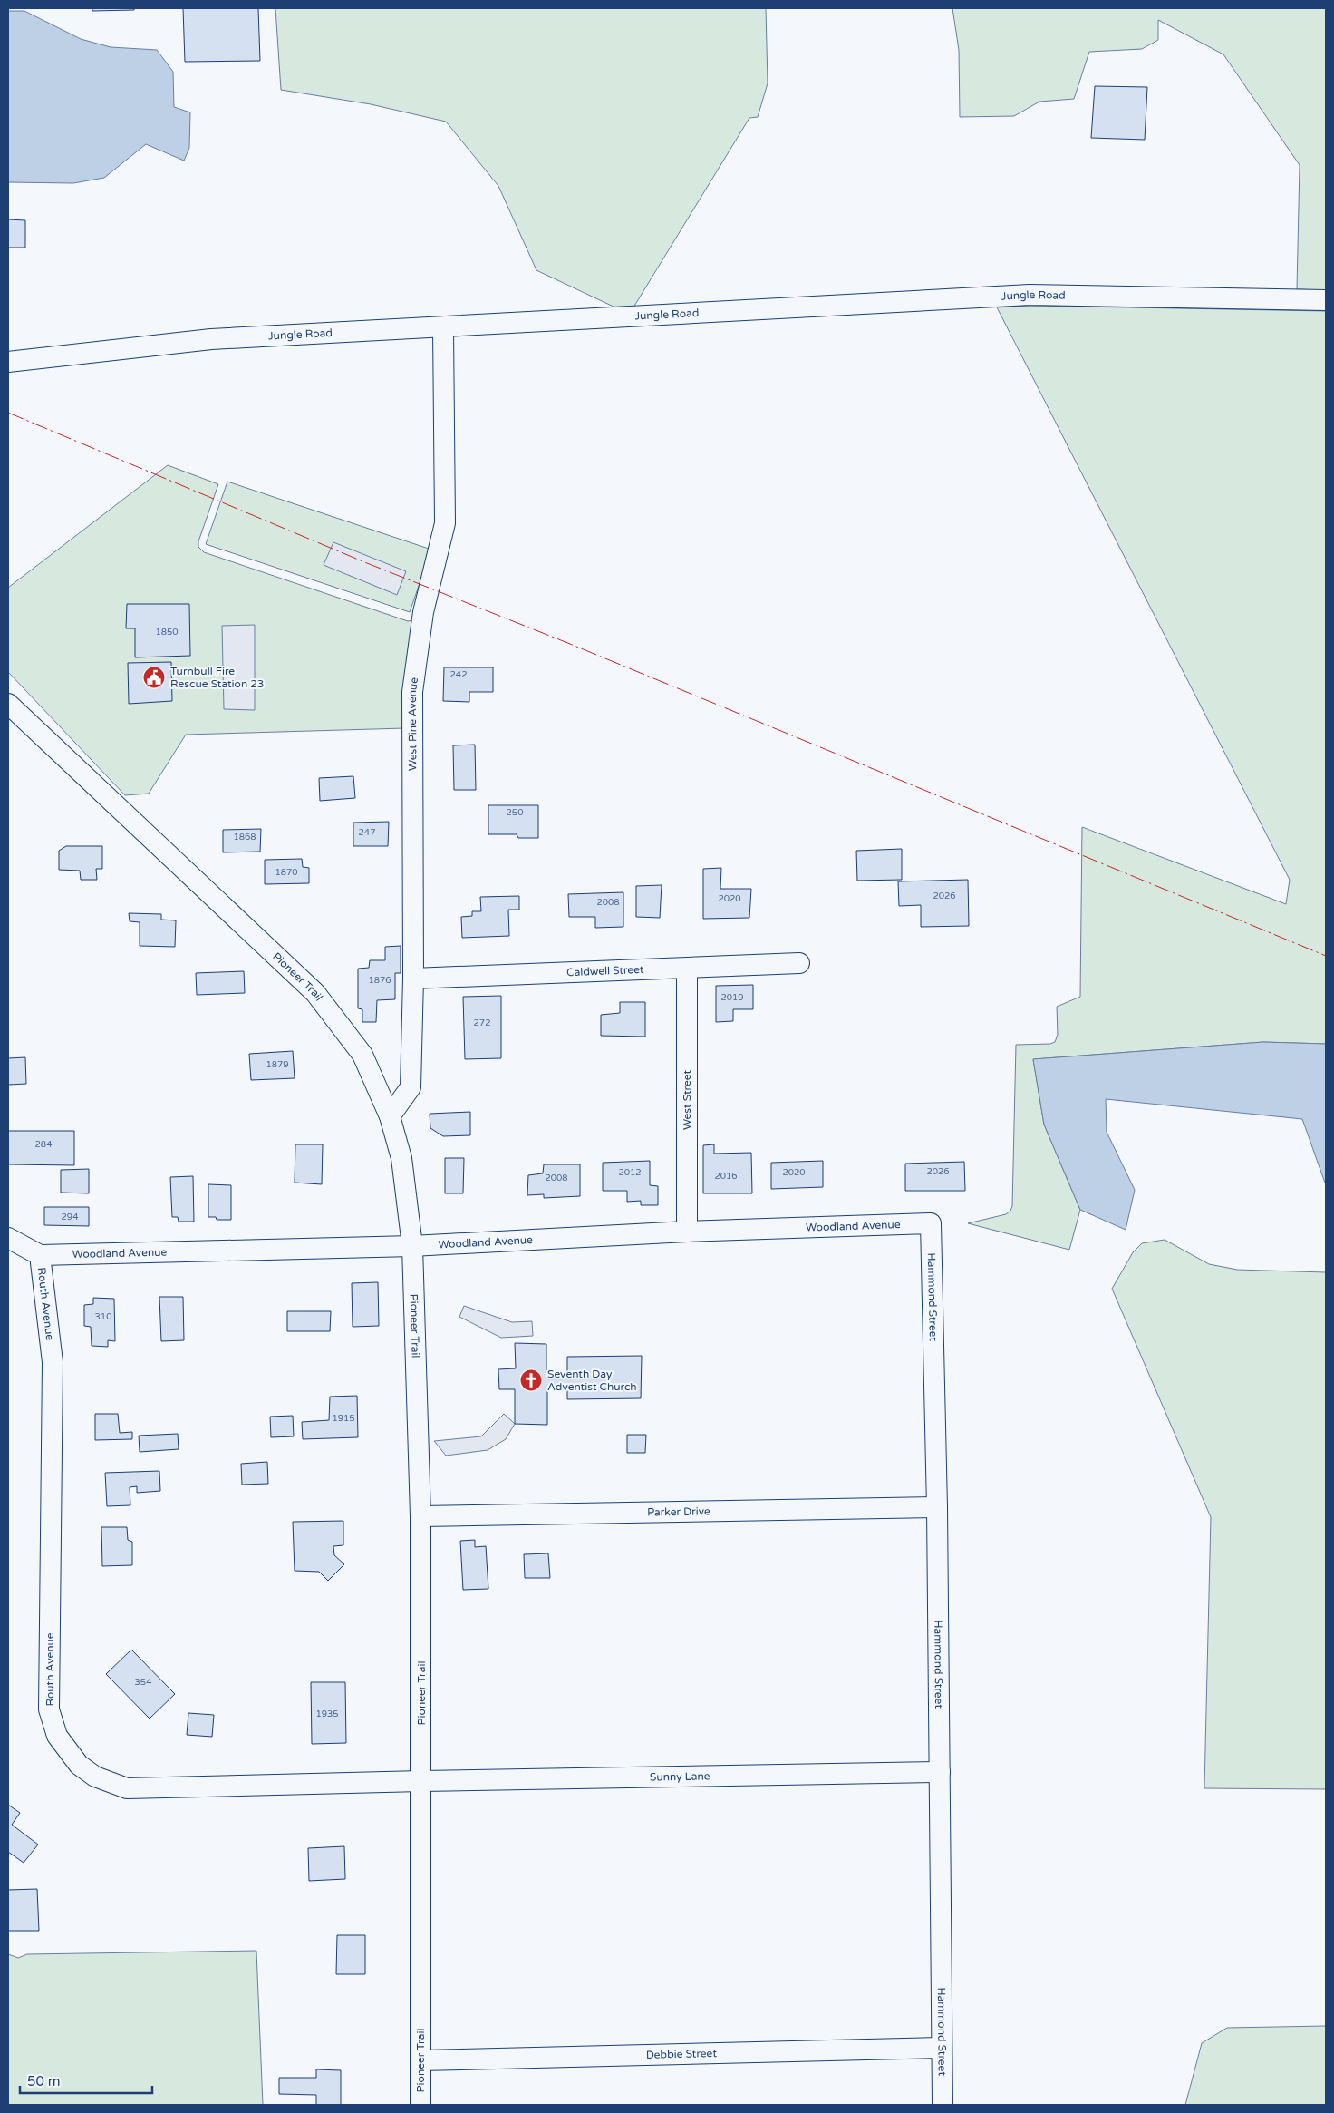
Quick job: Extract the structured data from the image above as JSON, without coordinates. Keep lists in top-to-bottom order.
{
  "streets": {
    "street": [
      "Jungle Road",
      "West Pine Avenue",
      "Caldwell Street",
      "Pioneer Trail",
      "West Street",
      "Woodland Avenue",
      "Hammond Street",
      "Routh Avenue",
      "Parker Drive",
      "Sunny Lane",
      "Debbie Street"
    ]
  },
  "crossings": [
    ["Jungle Road", "West Pine Avenue"],
    ["West Pine Avenue", "Caldwell Street"],
    ["West Pine Avenue", "Pioneer Trail"],
    ["Caldwell Street", "West Street"],
    ["Pioneer Trail", "Woodland Avenue"],
    ["Pioneer Trail", "Routh Avenue"],
    ["Pioneer Trail", "Parker Drive"],
    ["Pioneer Trail", "Sunny Lane"],
    ["Pioneer Trail", "Debbie Street"],
    ["West Street", "Woodland Avenue"],
    ["Woodland Avenue", "Hammond Street"],
    ["Woodland Avenue", "Routh Avenue"],
    ["Hammond Street", "Parker Drive"],
    ["Hammond Street", "Sunny Lane"],
    ["Hammond Street", "Debbie Street"],
    ["Routh Avenue", "Sunny Lane"]
  ],
  "places": {
    "public building": ["Turnbull Fire Rescue Station 23"],
    "church": ["Seventh Day Adventist Church"]
  },
  "house_numbers": [
    "1850",
    "242",
    "250",
    "247",
    "1868",
    "1870",
    "2026",
    "2020",
    "2008",
    "1876",
    "2019",
    "272",
    "1879",
    "284",
    "2026",
    "2012",
    "2020",
    "2016",
    "2008",
    "294",
    "310",
    "1915",
    "354",
    "1935"
  ],
  "scale_bar": "50 m"
}
